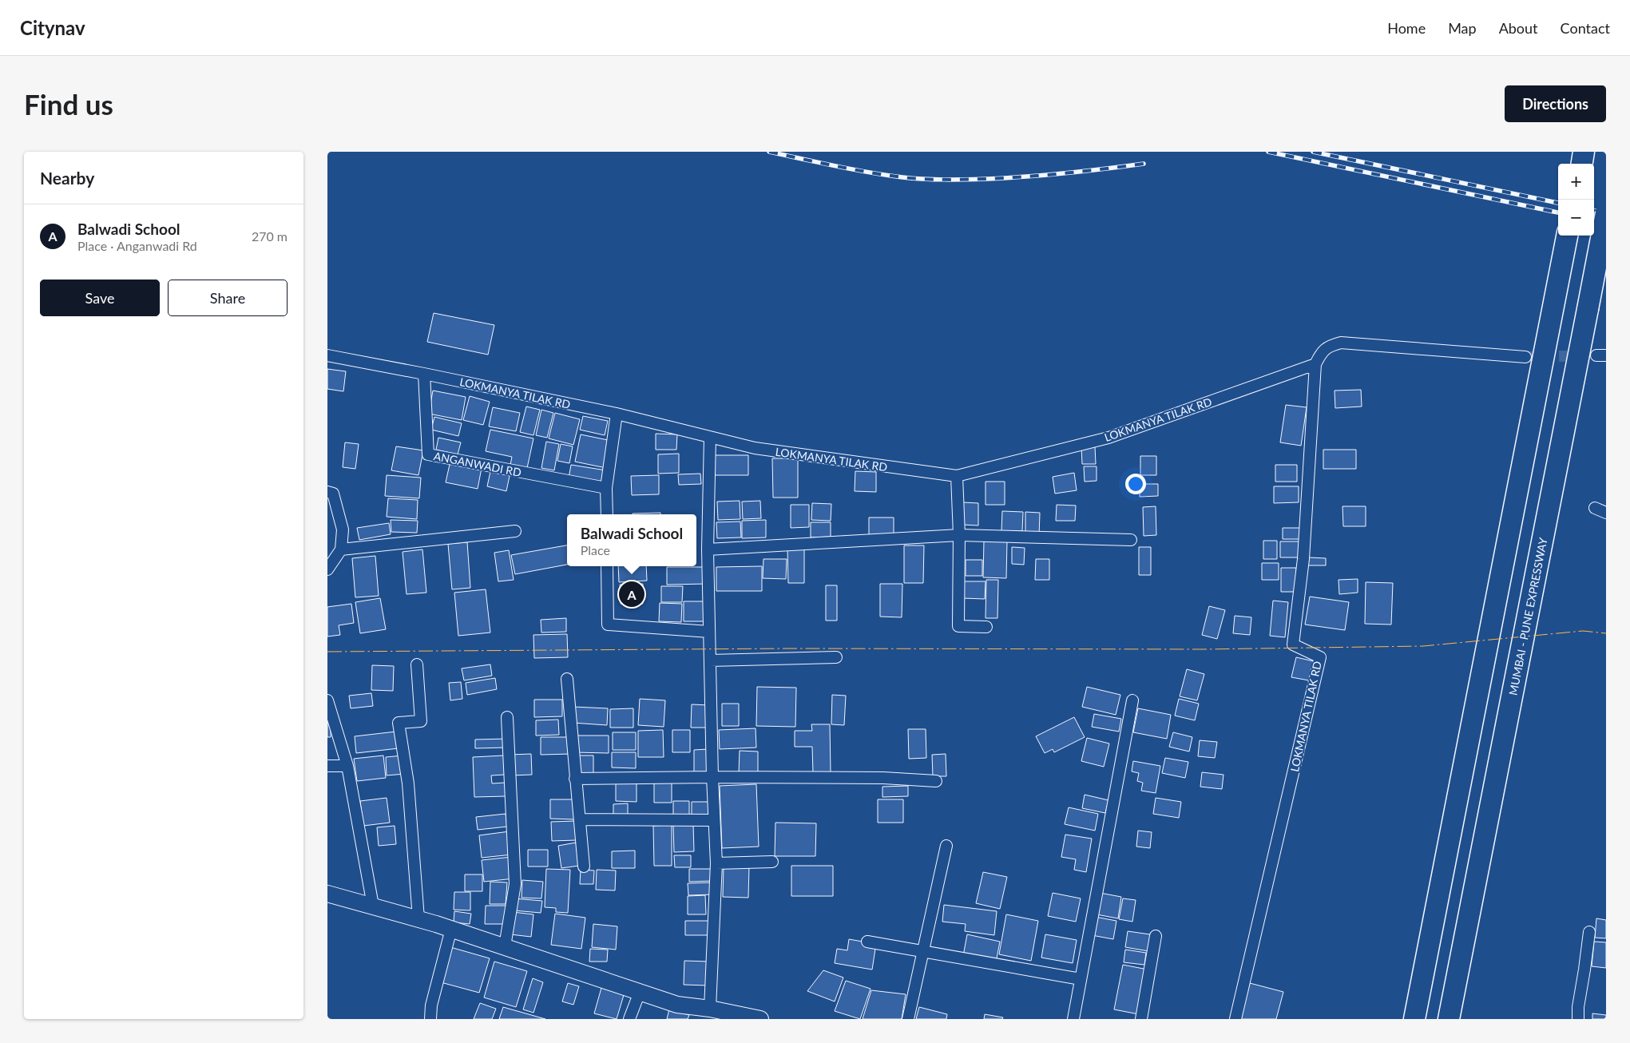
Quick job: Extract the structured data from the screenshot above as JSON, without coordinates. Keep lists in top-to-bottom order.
{
  "streets": {
    "highway": ["MUMBAI - PUNE EXPRESSWAY"],
    "street": ["LOKMANYA TILAK RD", "ANGANWADI RD"]
  },
  "crossings": [
    ["LOKMANYA TILAK RD", "ANGANWADI RD"]
  ],
  "page": {
    "header": "Citynav",
    "nav": [
      "Home",
      "Map",
      "About",
      "Contact"
    ],
    "buttons": [
      "Directions",
      ["Save", "Share"]
    ],
    "title": "Find us",
    "heading": "Nearby",
    "map_buttons": ["+", "−"],
    "list": [
      {
        "mark": "A",
        "name": "Balwadi School",
        "note": "Place · Anganwadi Rd",
        "value": "270 m"
      }
    ],
    "popup": ["Balwadi School", "Place"],
    "pins": "A"
  }
}
